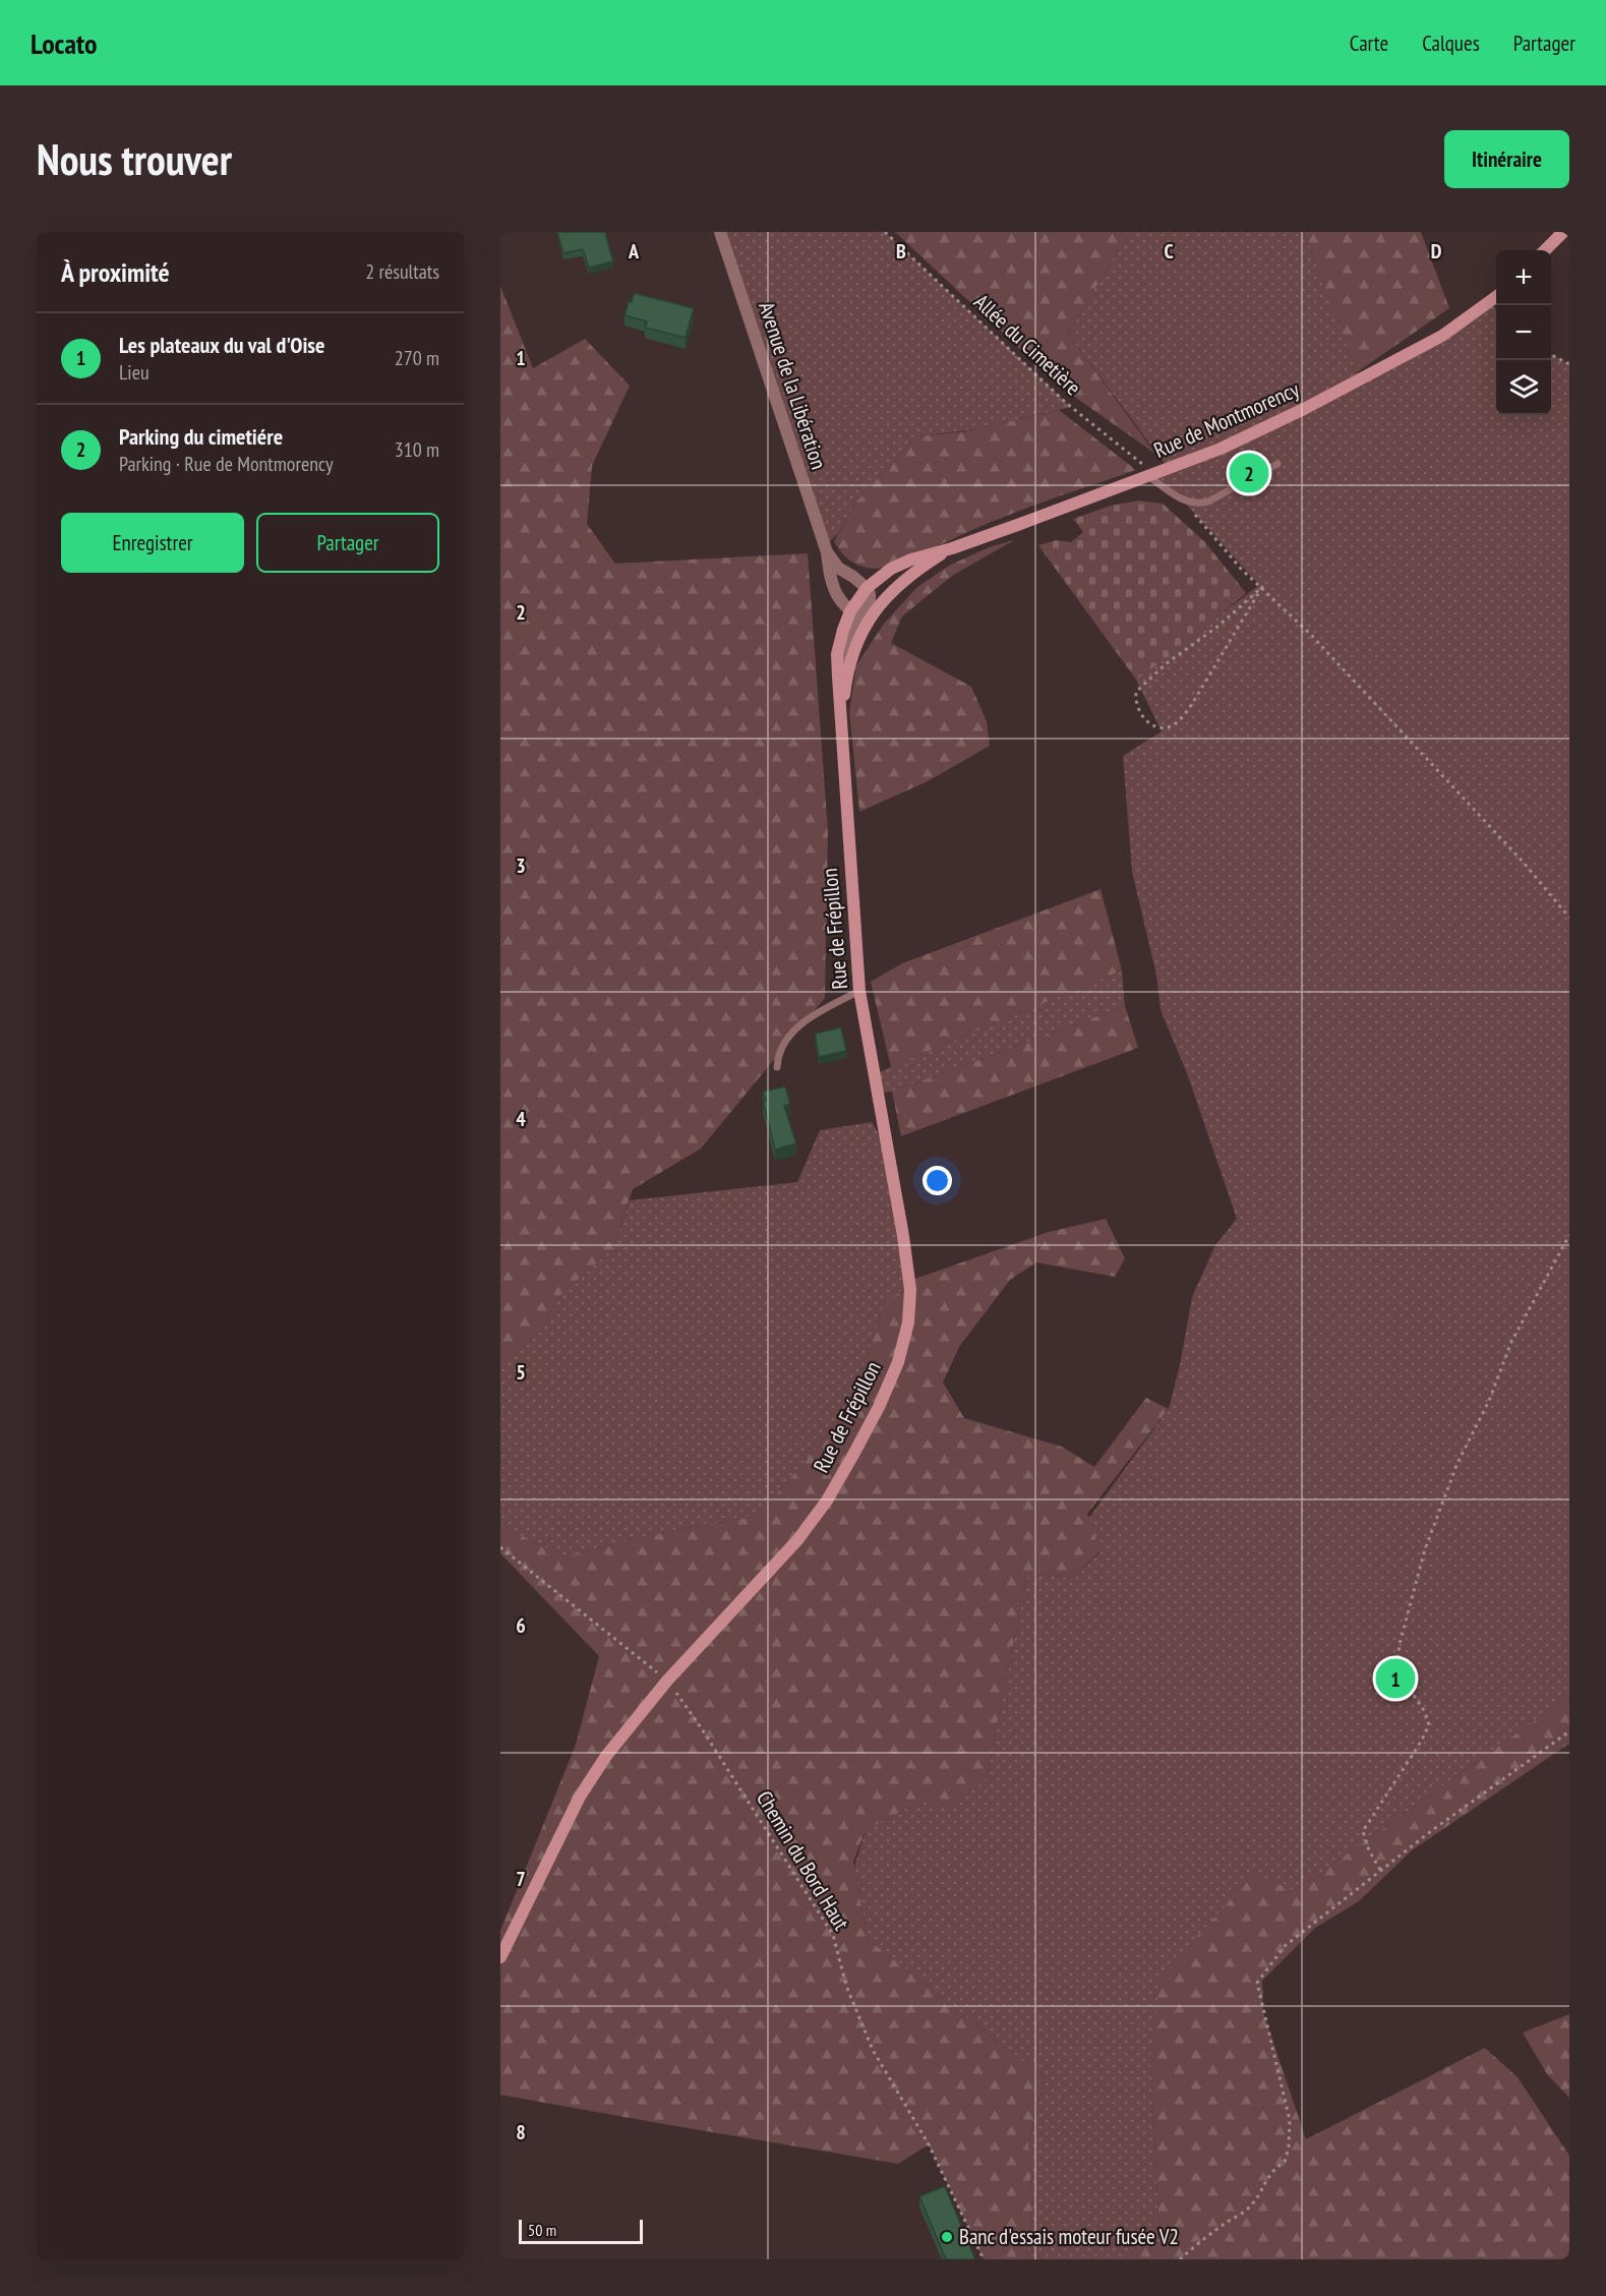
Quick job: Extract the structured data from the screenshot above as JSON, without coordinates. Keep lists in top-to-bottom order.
{
  "streets": {
    "street": ["Avenue de la Libération", "Rue de Montmorency", "Rue de Frépillon"],
    "path": ["Allée du Cimetière", "Chemin du Bord Haut"]
  },
  "crossings": [
    ["Allée du Cimetière", "Rue de Montmorency"],
    ["Avenue de la Libération", "Rue de Montmorency"],
    ["Avenue de la Libération", "Rue de Frépillon"],
    ["Rue de Montmorency", "Rue de Frépillon"],
    ["Rue de Frépillon", "Chemin du Bord Haut"]
  ],
  "places": ["Banc d'essais moteur fusée V2"],
  "scale_bar": "50 m",
  "page": {
    "header": "Locato",
    "nav": ["Carte", "Calques", "Partager"],
    "buttons": [
      "Itinéraire",
      ["Enregistrer", "Partager"]
    ],
    "title": "Nous trouver",
    "heading": ["À proximité", "2 résultats"],
    "map_buttons": ["+", "−"],
    "list": [
      {
        "mark": "1",
        "name": "Les plateaux du val d'Oise",
        "note": "Lieu",
        "value": "270 m"
      },
      {
        "mark": "2",
        "name": "Parking du cimetiére",
        "note": "Parking · Rue de Montmorency",
        "value": "310 m"
      }
    ],
    "pins": ["2", "1"],
    "scale": "50 m"
  },
  "grid": {
    "columns": [
      "A",
      "B",
      "C",
      "D"
    ],
    "rows": [
      "1",
      "2",
      "3",
      "4",
      "5",
      "6",
      "7",
      "8"
    ]
  }
}
